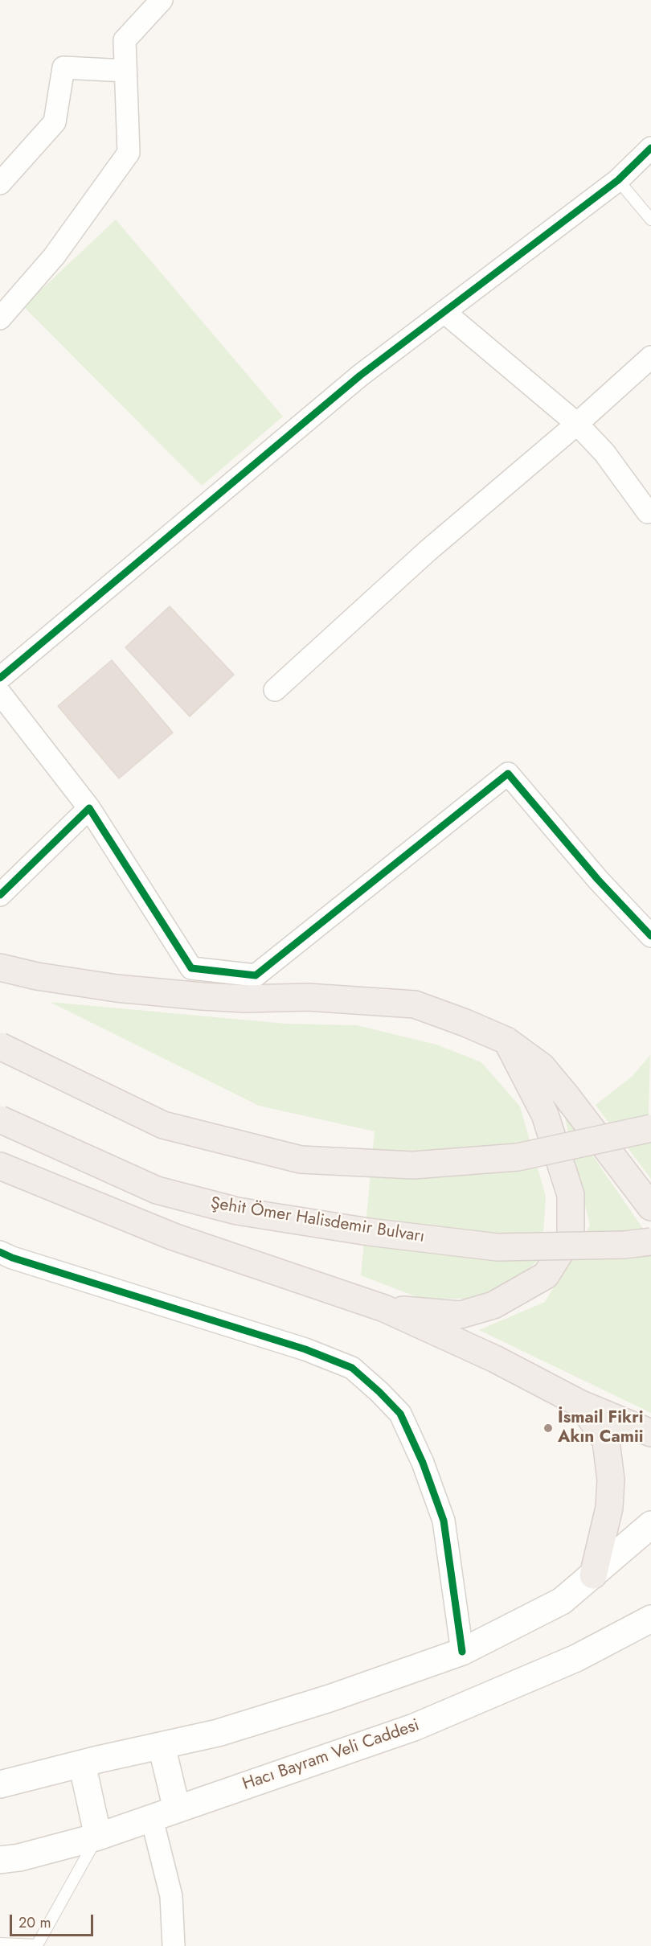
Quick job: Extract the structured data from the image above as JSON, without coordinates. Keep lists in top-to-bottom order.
{
  "streets": {
    "highway": ["Şehit Ömer Halisdemir Bulvarı"],
    "main road": ["Hacı Bayram Veli Caddesi"]
  },
  "places": ["İsmail Fikri Akın Camii"],
  "scale_bar": "20 m"
}
